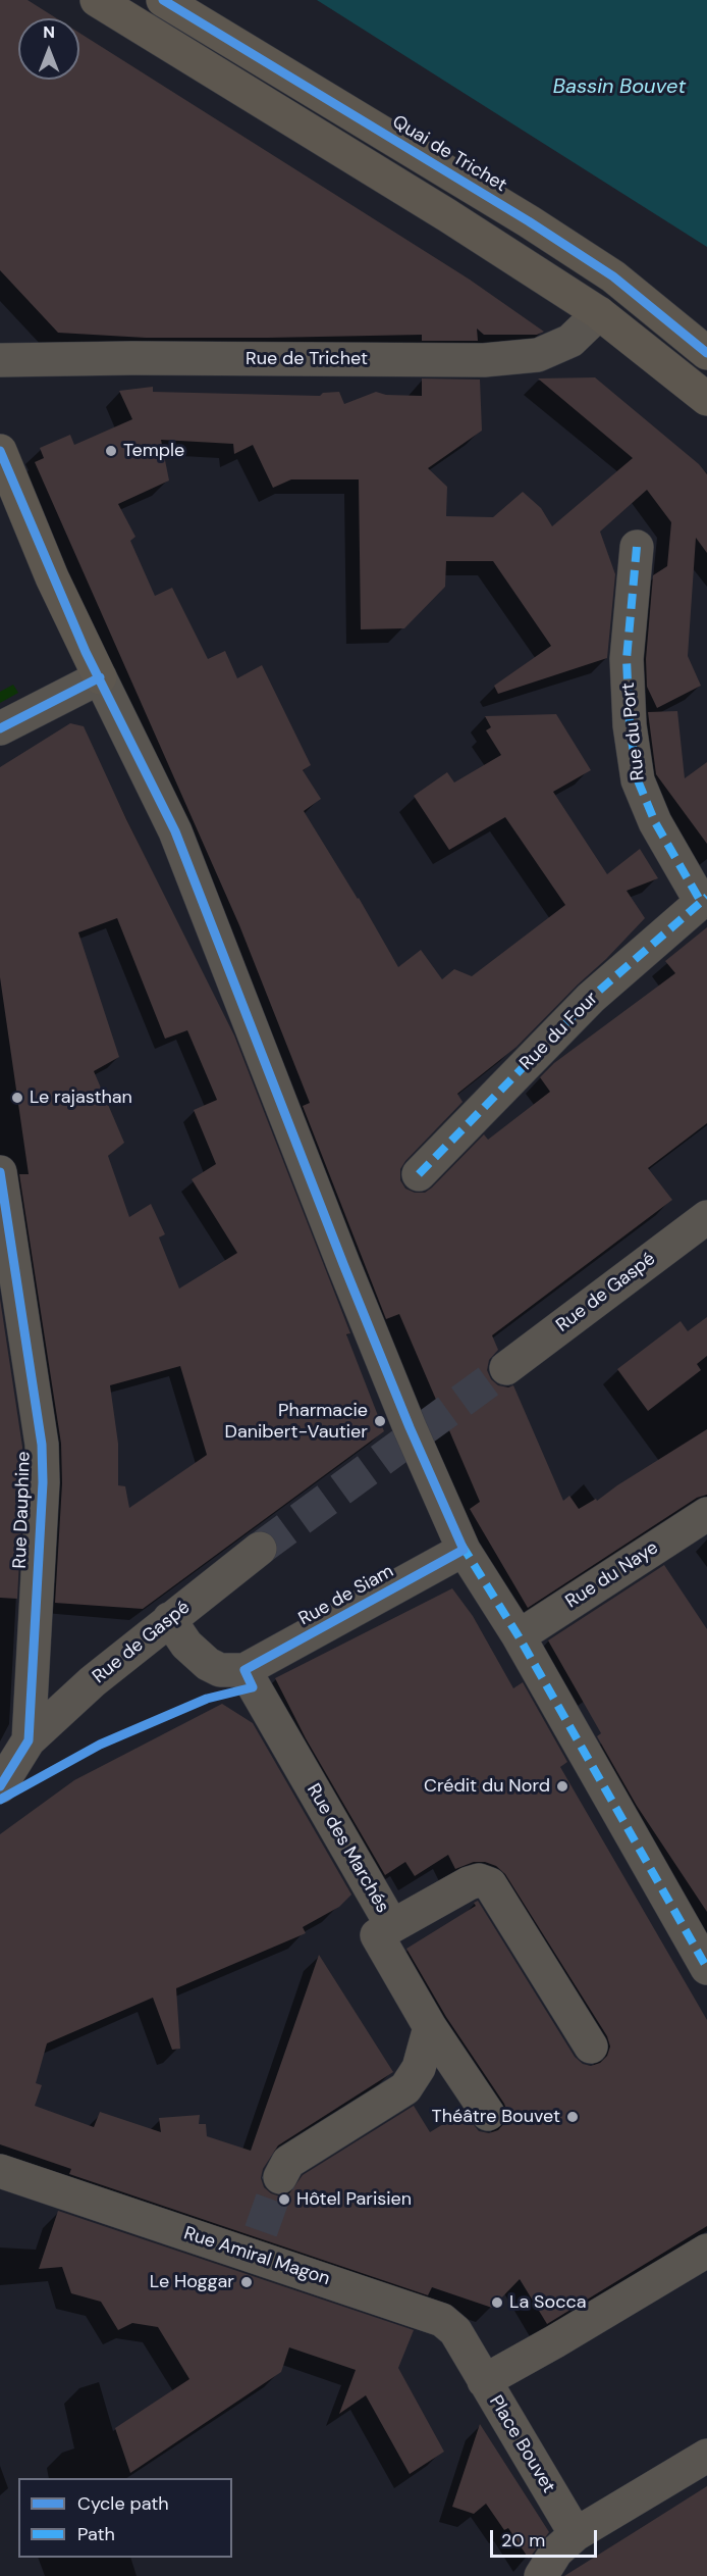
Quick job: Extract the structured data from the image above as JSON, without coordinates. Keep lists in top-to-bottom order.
{
  "streets": {
    "main road": ["Quai de Trichet"],
    "street": [
      "Rue de Trichet",
      "Rue du Port",
      "Rue du Four",
      "Rue de Gaspé",
      "Rue Dauphine",
      "Rue du Naye",
      "Rue de Siam",
      "Rue des Marchés",
      "Rue Amiral Magon",
      "Place Bouvet"
    ]
  },
  "crossings": [
    ["Rue du Port", "Rue du Four"],
    ["Rue de Gaspé", "Rue Dauphine"],
    ["Rue de Siam", "Rue des Marchés"],
    ["Rue Amiral Magon", "Place Bouvet"]
  ],
  "water": ["Bassin Bouvet"],
  "places": [
    "Temple",
    "Le rajasthan",
    "Pharmacie Danibert-Vautier",
    "Crédit du Nord",
    "Théâtre Bouvet",
    "Hôtel Parisien",
    "Le Hoggar",
    "La Socca"
  ],
  "legend": ["Cycle path", "Path"],
  "scale_bar": "20 m",
  "north": "top"
}
